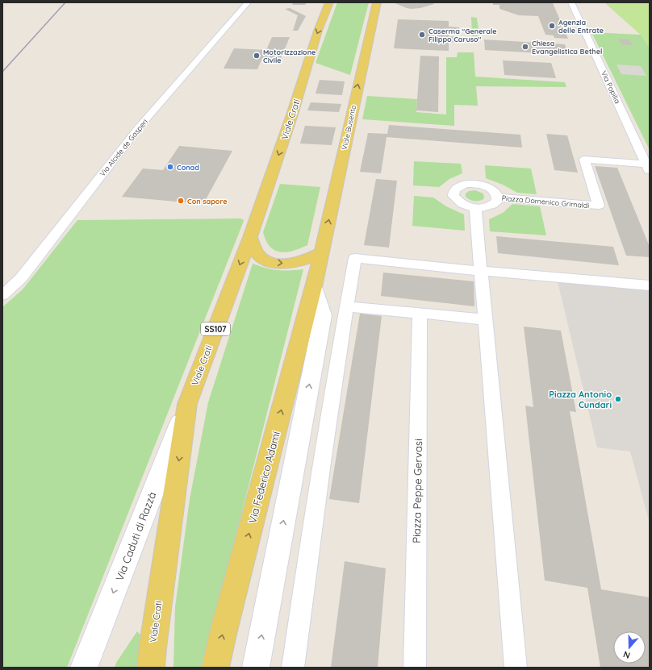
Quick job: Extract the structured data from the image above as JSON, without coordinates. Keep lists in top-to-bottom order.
{
  "streets": {
    "main road": [
      "Viale Crati",
      "Viale Busento",
      "SS107",
      "Via Federico Adami"
    ],
    "street": [
      "Via Popilia",
      "Via Alcide de Gasperi",
      "Piazza Domenico Grimaldi",
      "Piazza Peppe Gervasi",
      "Via Caduti di Razzà"
    ]
  },
  "crossings": [
    ["Via Popilia", "Piazza Domenico Grimaldi"],
    ["Viale Crati", "Via Caduti di Razzà"],
    ["Viale Busento", "Via Federico Adami"]
  ],
  "one_way": [
    "Viale Crati",
    "Viale Busento",
    "Via Federico Adami",
    "Via Caduti di Razzà"
  ],
  "places": [
    "Agenzia delle Entrate",
    "Caserma \"Generale Filippo Caruso\"",
    "Chiesa Evangelistica Bethel",
    "Motorizzazione Civile",
    "Conad",
    "Con sapore",
    "Piazza Antonio Cundari"
  ],
  "north": "bottom"
}
